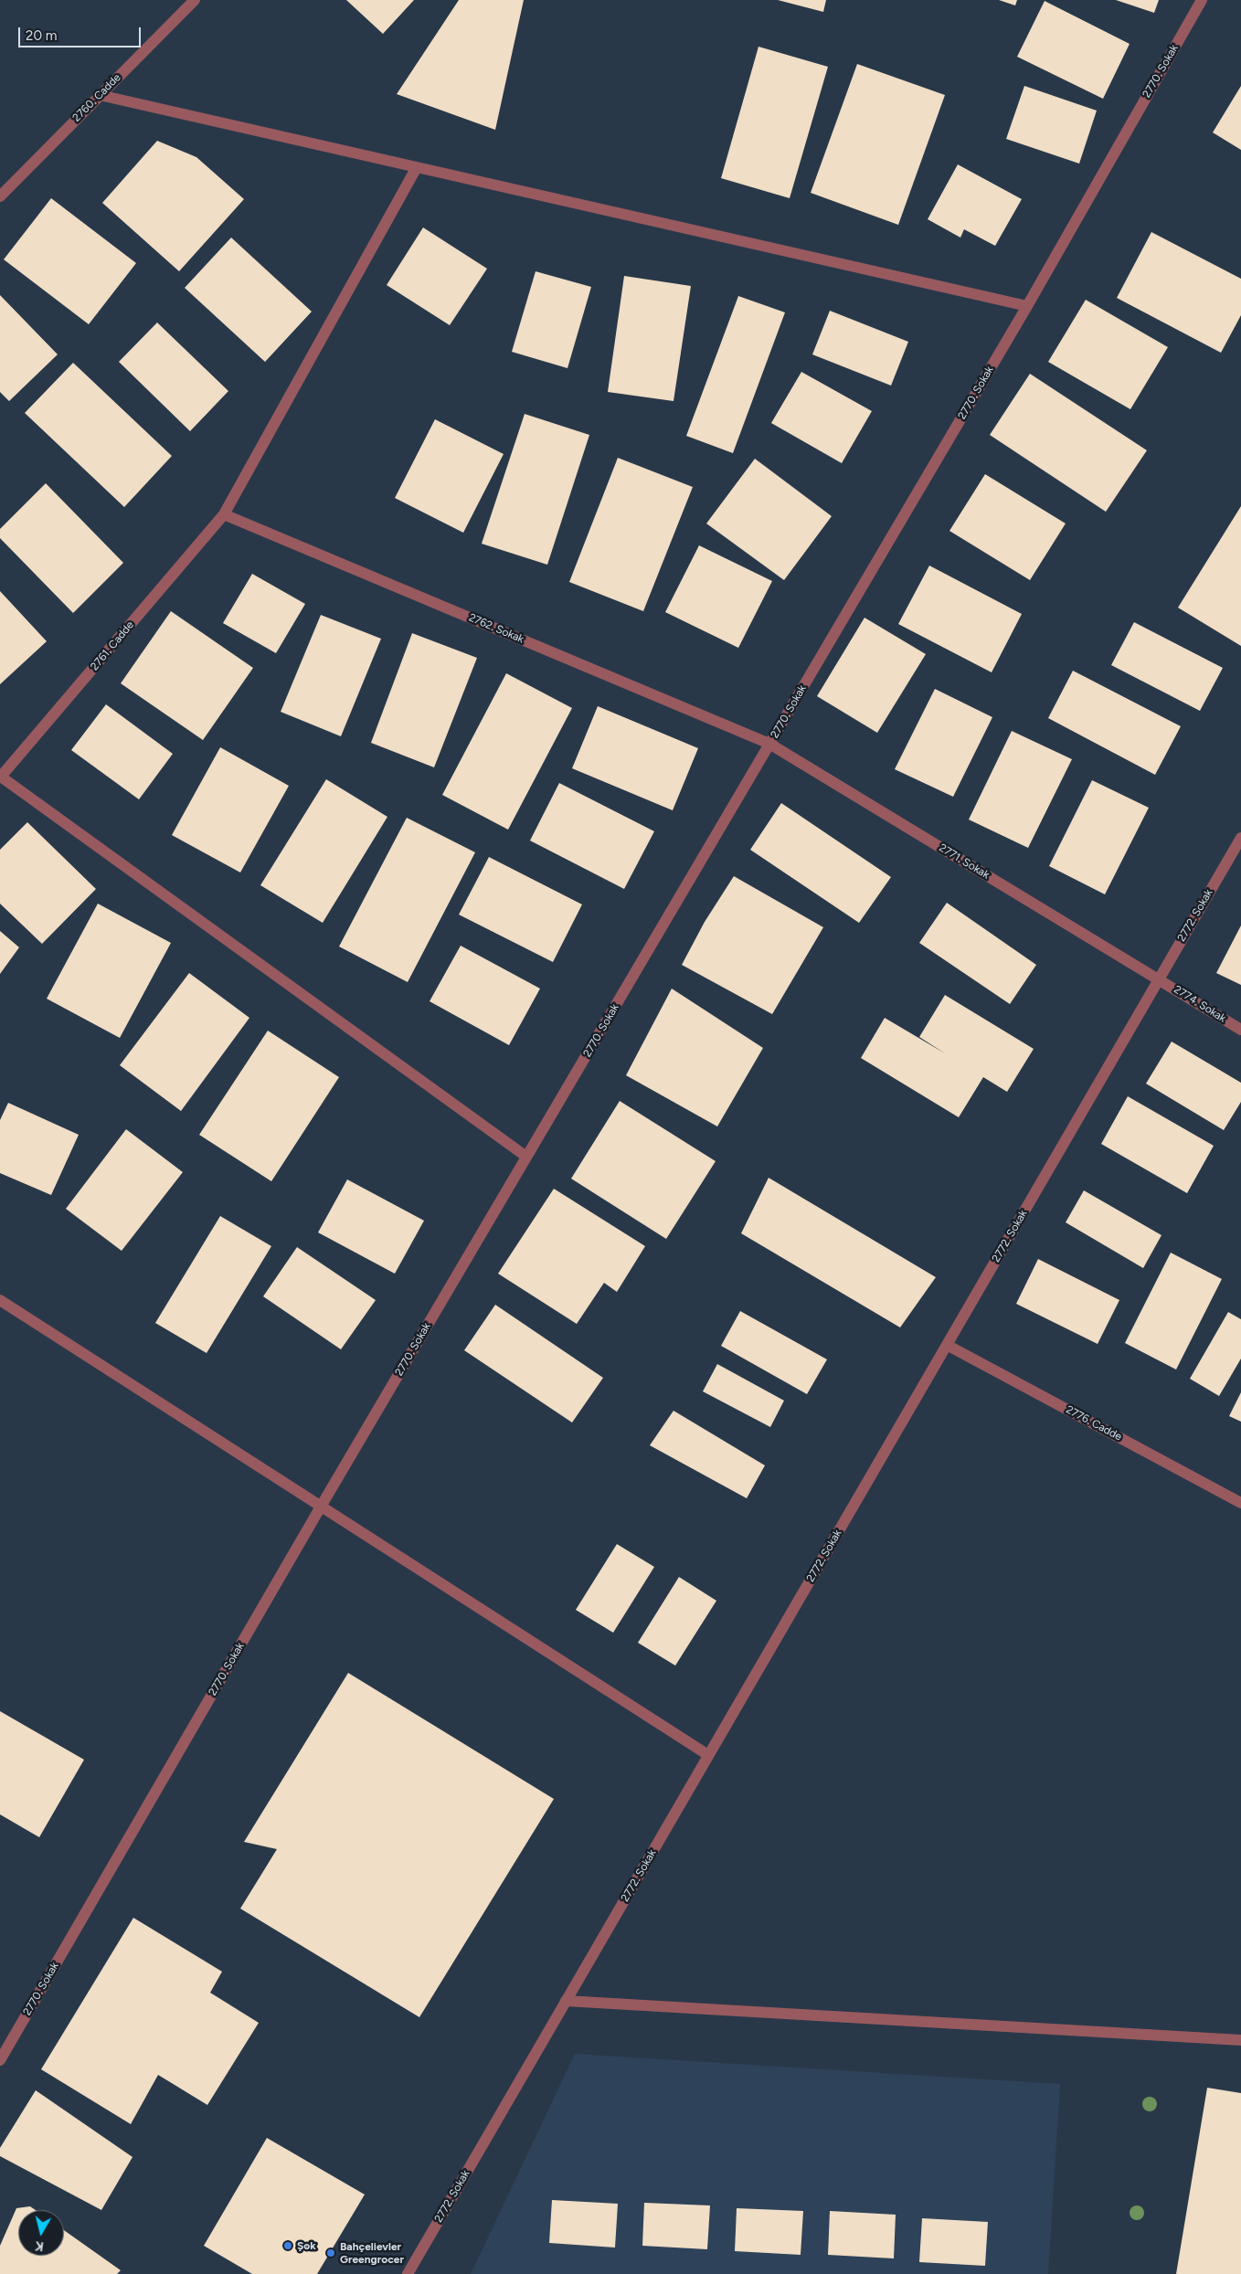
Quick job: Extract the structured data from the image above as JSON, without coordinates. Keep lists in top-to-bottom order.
{
  "streets": {
    "street": [
      "2770. Sokak",
      "2760. Cadde",
      "2762. Sokak",
      "2761. Cadde",
      "2771. Sokak",
      "2772. Sokak",
      "2774. Sokak",
      "2776. Cadde"
    ]
  },
  "crossings": [
    ["2770. Sokak", "2762. Sokak"],
    ["2770. Sokak", "2771. Sokak"],
    ["2762. Sokak", "2761. Cadde"],
    ["2762. Sokak", "2771. Sokak"],
    ["2771. Sokak", "2772. Sokak"],
    ["2771. Sokak", "2774. Sokak"],
    ["2772. Sokak", "2774. Sokak"],
    ["2772. Sokak", "2776. Cadde"]
  ],
  "places": ["Şok", "Bahçelievler Greengrocer"],
  "scale_bar": "20 m",
  "north": "bottom"
}
